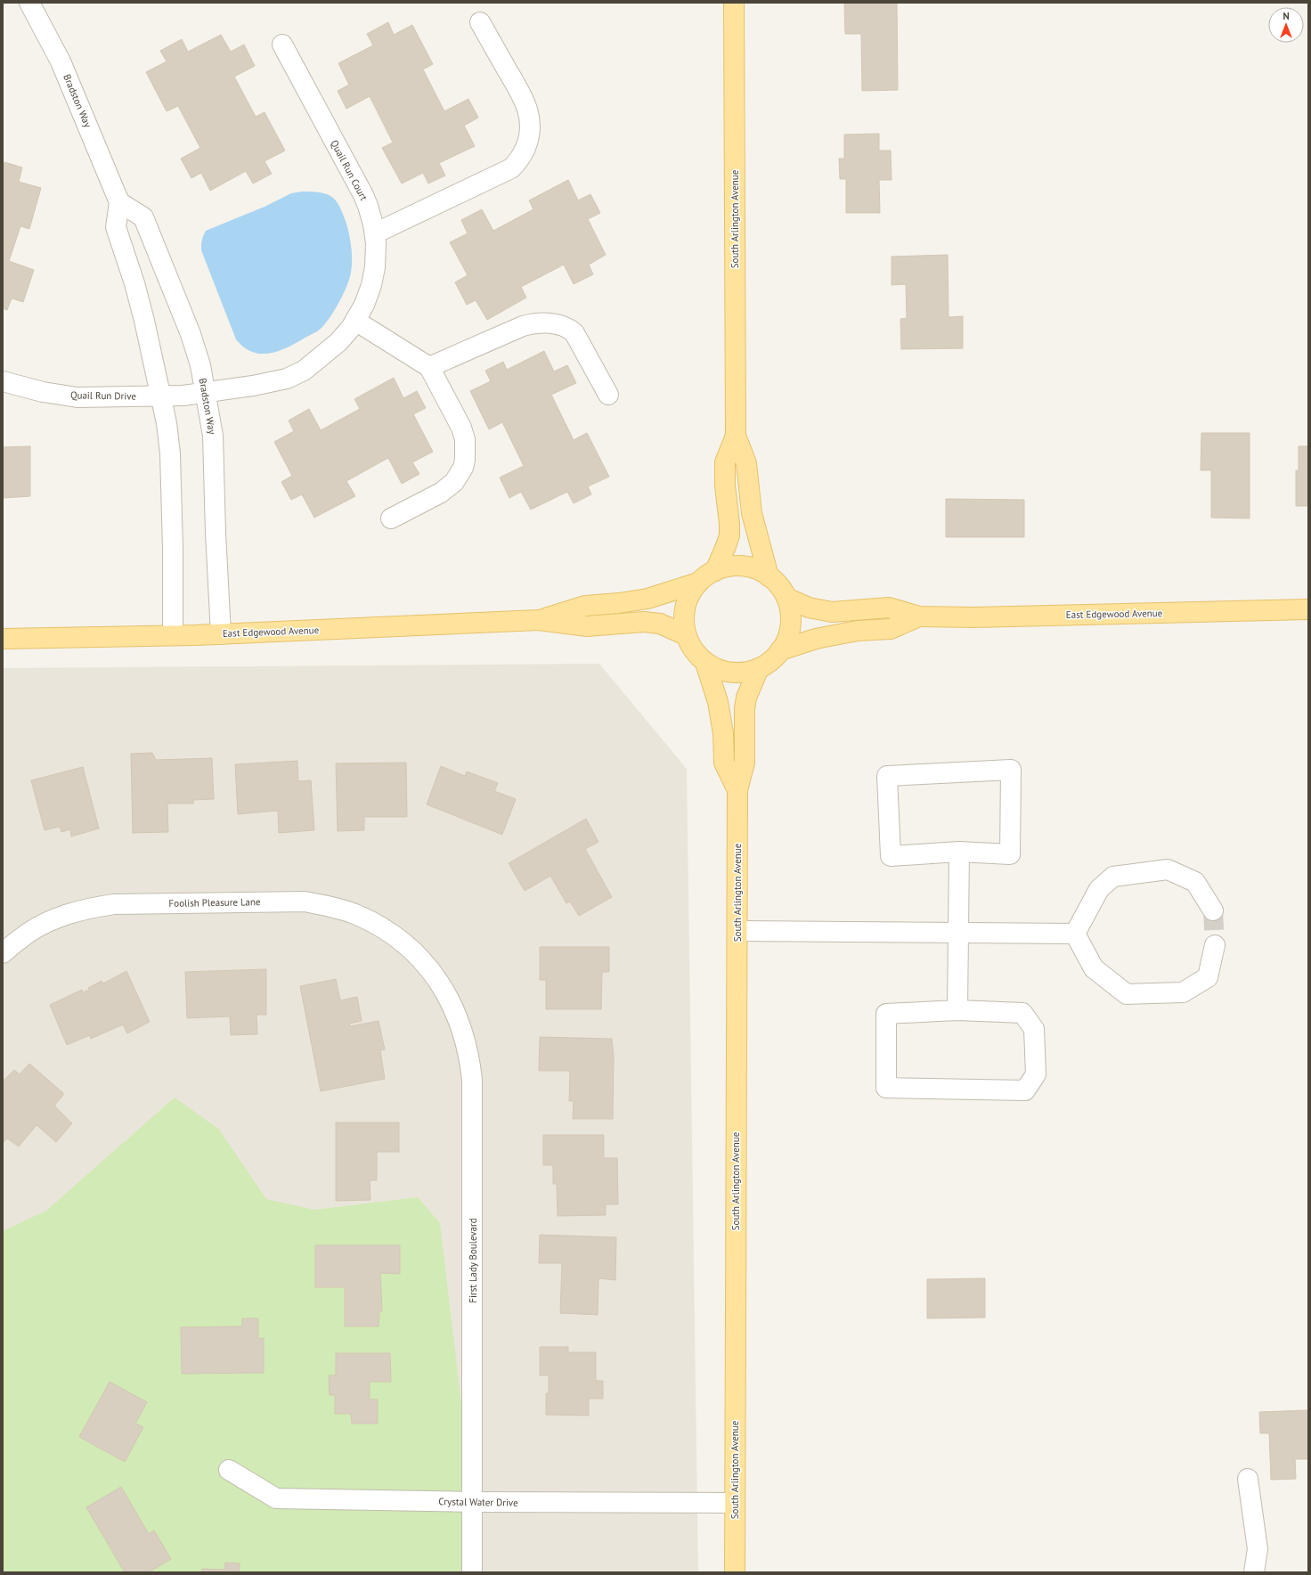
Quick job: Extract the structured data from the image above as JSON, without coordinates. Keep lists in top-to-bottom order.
{
  "streets": {
    "main road": ["South Arlington Avenue", "East Edgewood Avenue"],
    "street": [
      "Bradston Way",
      "Quail Run Court",
      "Quail Run Drive",
      "Foolish Pleasure Lane",
      "First Lady Boulevard",
      "Crystal Water Drive"
    ]
  },
  "crossings": [
    ["Bradston Way", "Quail Run Court"],
    ["Bradston Way", "East Edgewood Avenue"],
    ["Quail Run Court", "Quail Run Drive"],
    ["South Arlington Avenue", "Crystal Water Drive"],
    ["Foolish Pleasure Lane", "First Lady Boulevard"],
    ["First Lady Boulevard", "Crystal Water Drive"]
  ],
  "north": "top"
}
